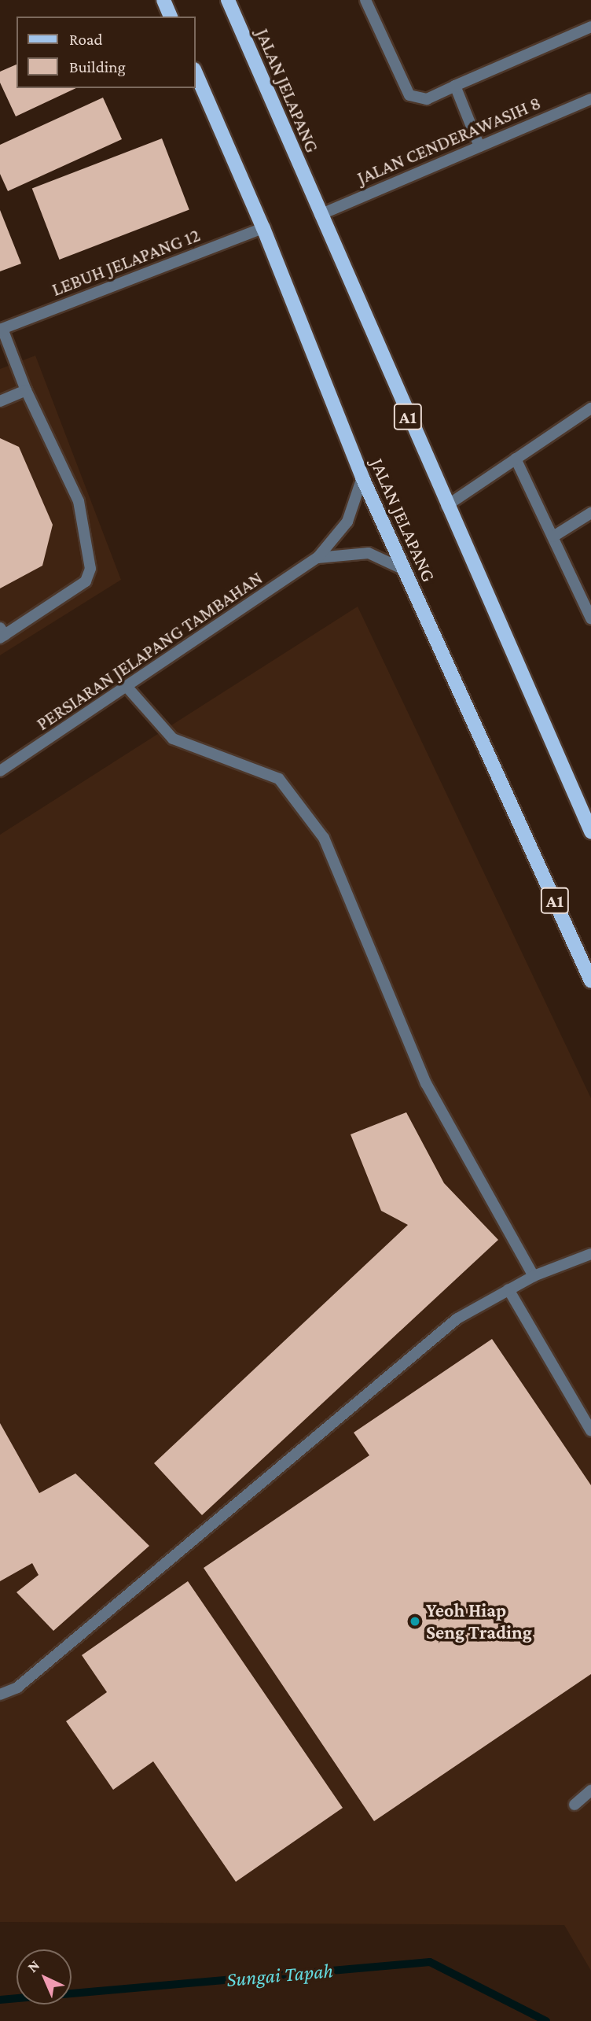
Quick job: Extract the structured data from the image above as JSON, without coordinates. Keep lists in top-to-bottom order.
{
  "streets": {
    "main road": ["JALAN JELAPANG", "A1"],
    "street": ["JALAN CENDERAWASIH 8", "LEBUH JELAPANG 12", "PERSIARAN JELAPANG TAMBAHAN"]
  },
  "crossings": [
    ["JALAN JELAPANG", "JALAN CENDERAWASIH 8"],
    ["JALAN JELAPANG", "LEBUH JELAPANG 12"],
    ["JALAN JELAPANG", "PERSIARAN JELAPANG TAMBAHAN"]
  ],
  "water": ["Sungai Tapah"],
  "places": ["Yeoh Hiap Seng Trading"],
  "legend": ["Road", "Building"],
  "north": "top left"
}
